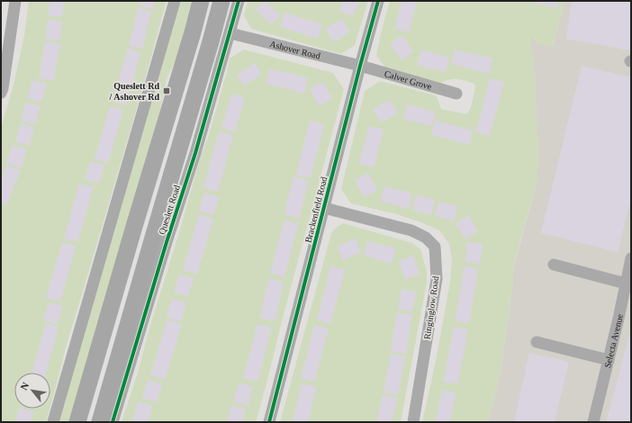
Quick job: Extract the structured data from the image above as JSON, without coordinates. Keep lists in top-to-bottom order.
{
  "streets": {
    "highway": ["Queslett Road"],
    "street": [
      "Ashover Road",
      "Calver Grove",
      "Brackenfield Road",
      "Ringinglow Road",
      "Selecta Avenue"
    ]
  },
  "crossings": [
    ["Ashover Road", "Calver Grove"],
    ["Ashover Road", "Queslett Road"],
    ["Ashover Road", "Brackenfield Road"],
    ["Calver Grove", "Brackenfield Road"],
    ["Brackenfield Road", "Ringinglow Road"]
  ],
  "places": {
    "transit": ["Queslett Rd / Ashover Rd"]
  },
  "north": "top left"
}
